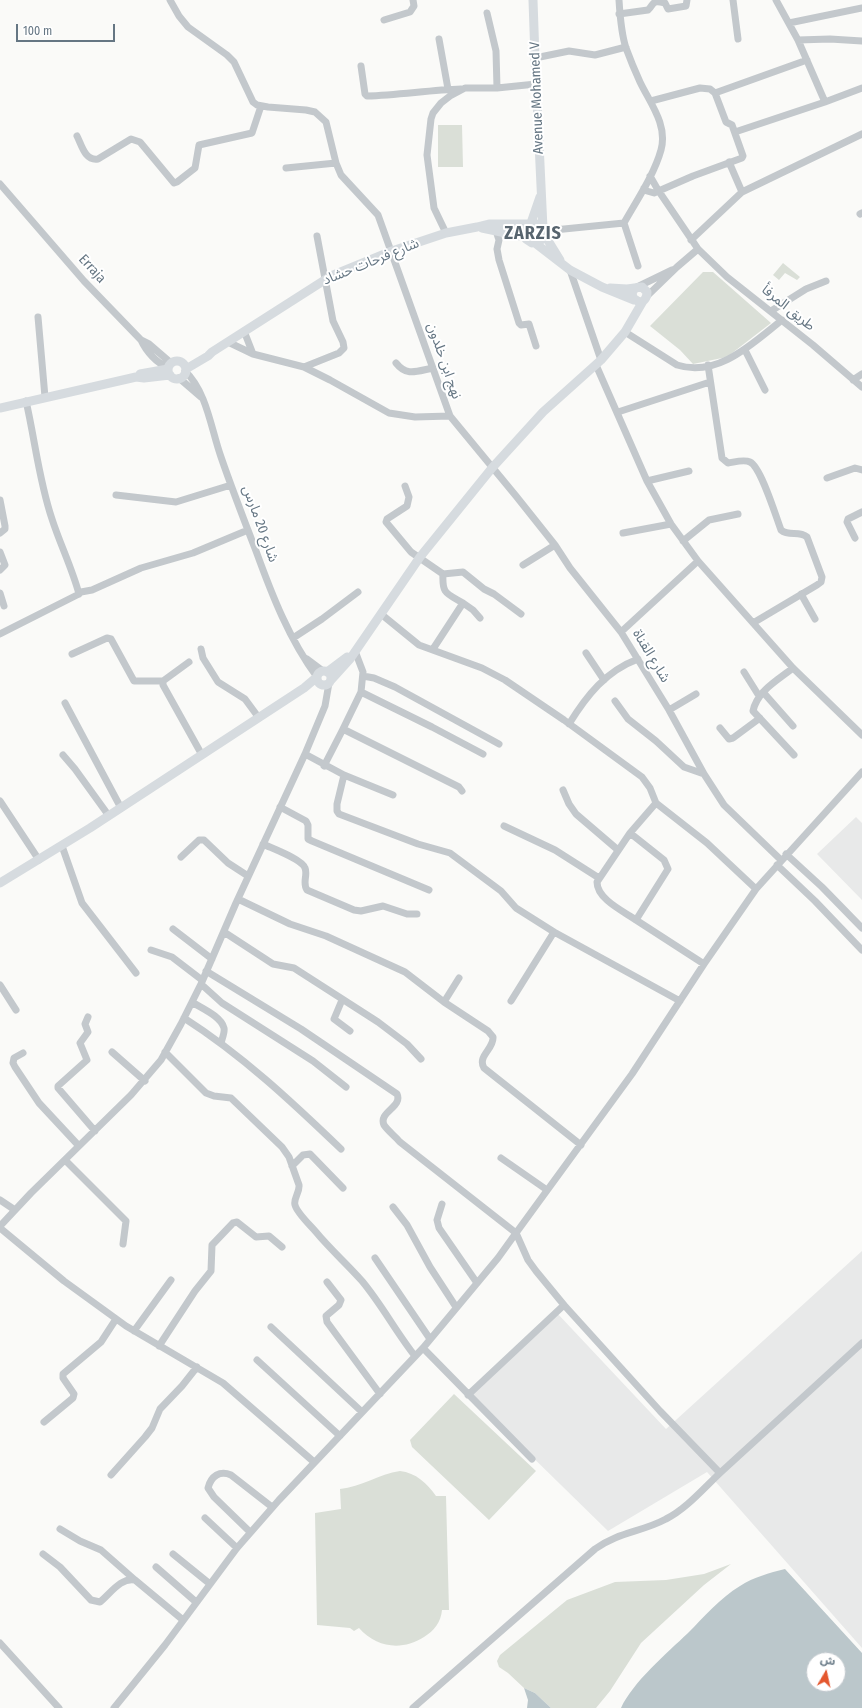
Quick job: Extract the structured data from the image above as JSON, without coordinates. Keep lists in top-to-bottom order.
{
  "streets": {
    "main road": ["Avenue Mohamed V", "شارع فرحات حشاد"],
    "street": [
      "Erraja",
      "طريق المرفأ",
      "نهج ابن خلدون",
      "شارع 20 مارس",
      "شارع القناة"
    ]
  },
  "crossings": [
    ["Avenue Mohamed V", "شارع فرحات حشاد"],
    ["شارع فرحات حشاد", "Erraja"],
    ["شارع فرحات حشاد", "نهج ابن خلدون"],
    ["شارع فرحات حشاد", "شارع 20 مارس"],
    ["نهج ابن خلدون", "شارع القناة"]
  ],
  "districts": ["ZARZIS"],
  "scale_bar": "100 m",
  "north": "top"
}
